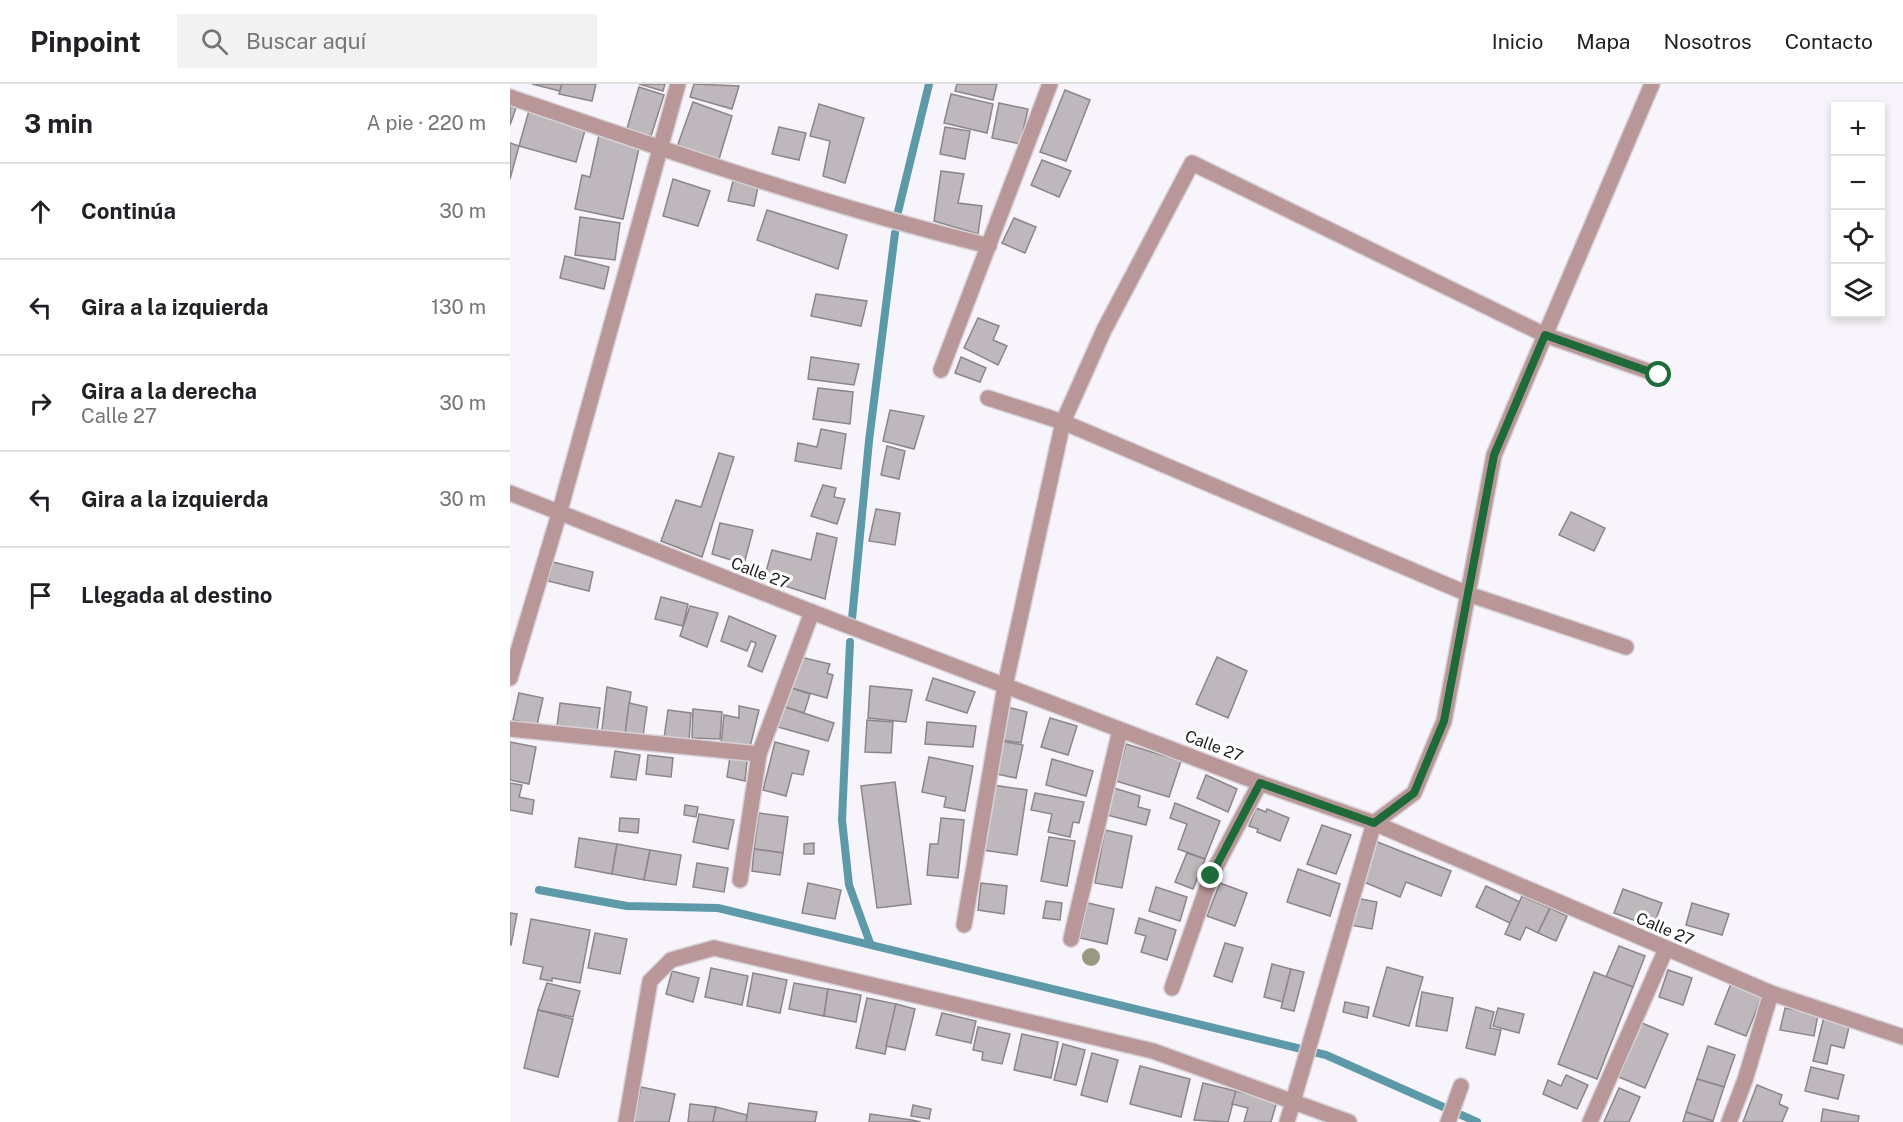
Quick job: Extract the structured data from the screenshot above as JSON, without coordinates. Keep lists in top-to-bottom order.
{
  "streets": {
    "street": ["Calle 27"]
  },
  "page": {
    "header": "Pinpoint",
    "search": "Buscar aquí",
    "nav": [
      "Inicio",
      "Mapa",
      "Nosotros",
      "Contacto"
    ],
    "heading": ["3 min", "A pie · 220 m"],
    "map_buttons": ["+", "−"],
    "list": [
      ["Continúa", "30 m"],
      ["Gira a la izquierda", "130 m"],
      ["Gira a la derecha", "Calle 27", "30 m"],
      ["Gira a la izquierda", "30 m"],
      "Llegada al destino"
    ]
  }
}
